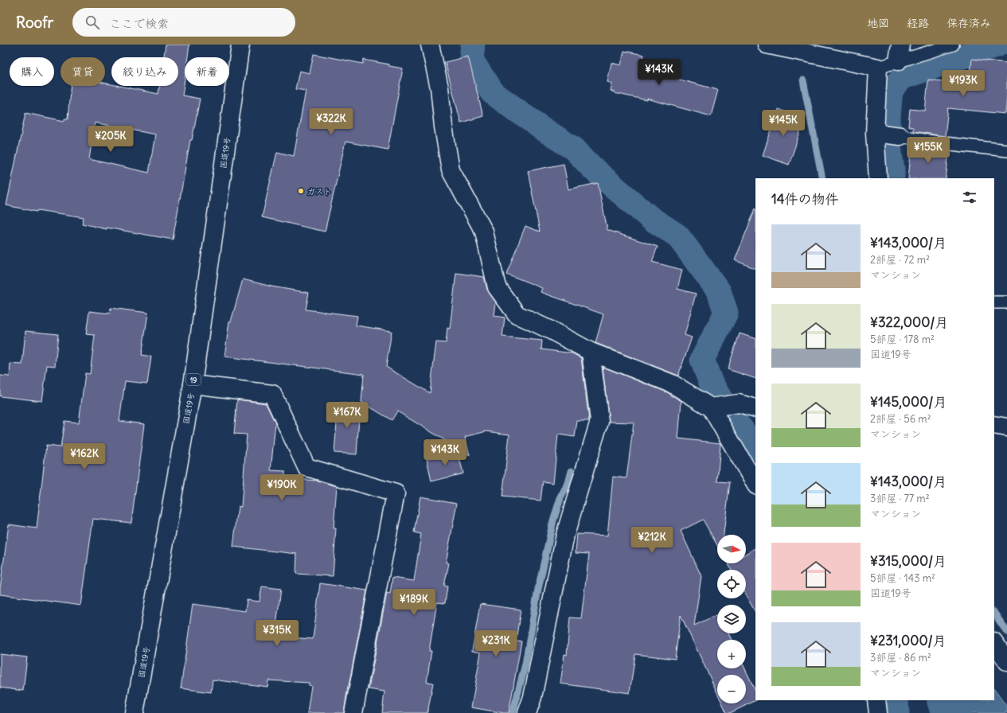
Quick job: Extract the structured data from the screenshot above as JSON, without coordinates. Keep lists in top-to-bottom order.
{
  "streets": {
    "main road": ["国道19号", "19"]
  },
  "places": ["ガスト"],
  "north": "right",
  "page": {
    "header": "Roofr",
    "search": "ここで検索",
    "nav": ["地図", "経路", "保存済み"],
    "chip": [
      "購入",
      "賃貸",
      "絞り込み",
      "新着"
    ],
    "price": [
      "¥143K",
      "¥193K",
      "¥322K",
      "¥145K",
      "¥205K",
      "¥155K",
      "¥167K",
      "¥143K",
      "¥162K",
      "¥190K",
      "¥212K",
      "¥189K",
      "¥315K",
      "¥231K"
    ],
    "heading": "14件の物件",
    "list": [
      {
        "name": "¥143,000/月",
        "note": "2部屋 · 72 m² · マンション"
      },
      {
        "name": "¥322,000/月",
        "note": "5部屋 · 178 m² · 国道19号"
      },
      {
        "name": "¥145,000/月",
        "note": "2部屋 · 56 m² · マンション"
      },
      {
        "name": "¥143,000/月",
        "note": "3部屋 · 77 m² · マンション"
      },
      {
        "name": "¥315,000/月",
        "note": "5部屋 · 143 m² · 国道19号"
      },
      {
        "name": "¥231,000/月",
        "note": "3部屋 · 86 m² · マンション"
      }
    ],
    "map_buttons": ["+", "−"]
  }
}
